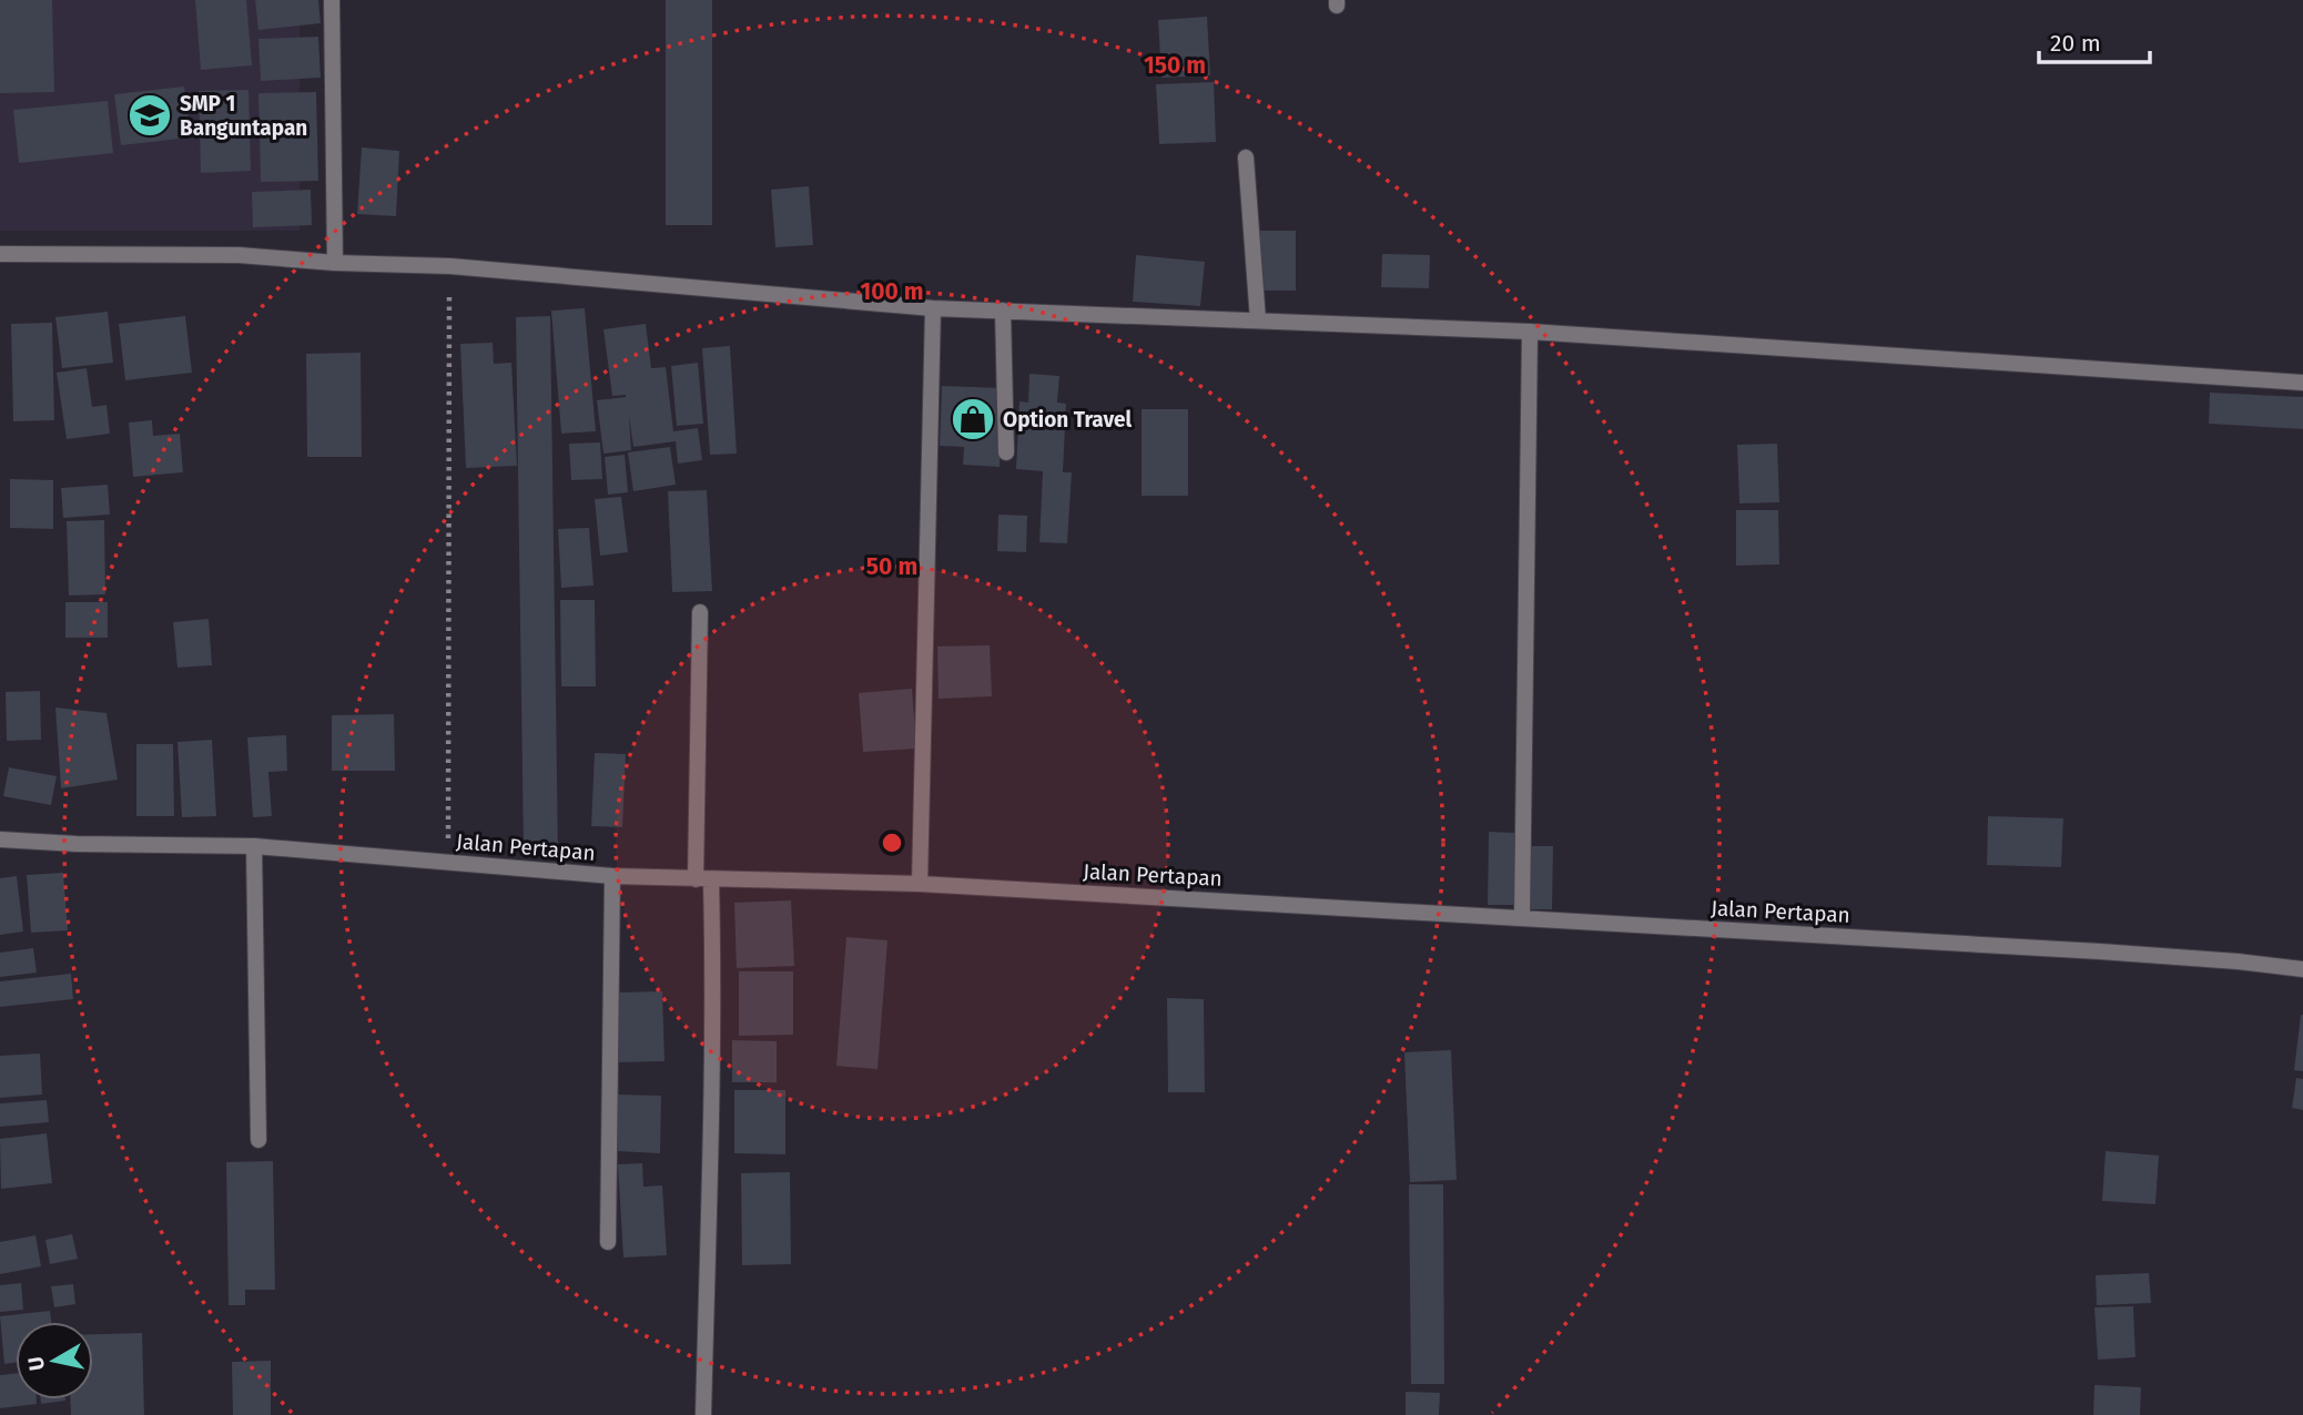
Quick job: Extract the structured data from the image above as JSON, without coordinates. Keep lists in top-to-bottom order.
{
  "streets": {
    "street": ["Jalan Pertapan"]
  },
  "places": {
    "school or university": ["SMP 1 Banguntapan"],
    "shop": ["Option Travel"]
  },
  "scale_bar": "20 m",
  "north": "left",
  "rings": ["150 m", "100 m", "50 m"]
}
